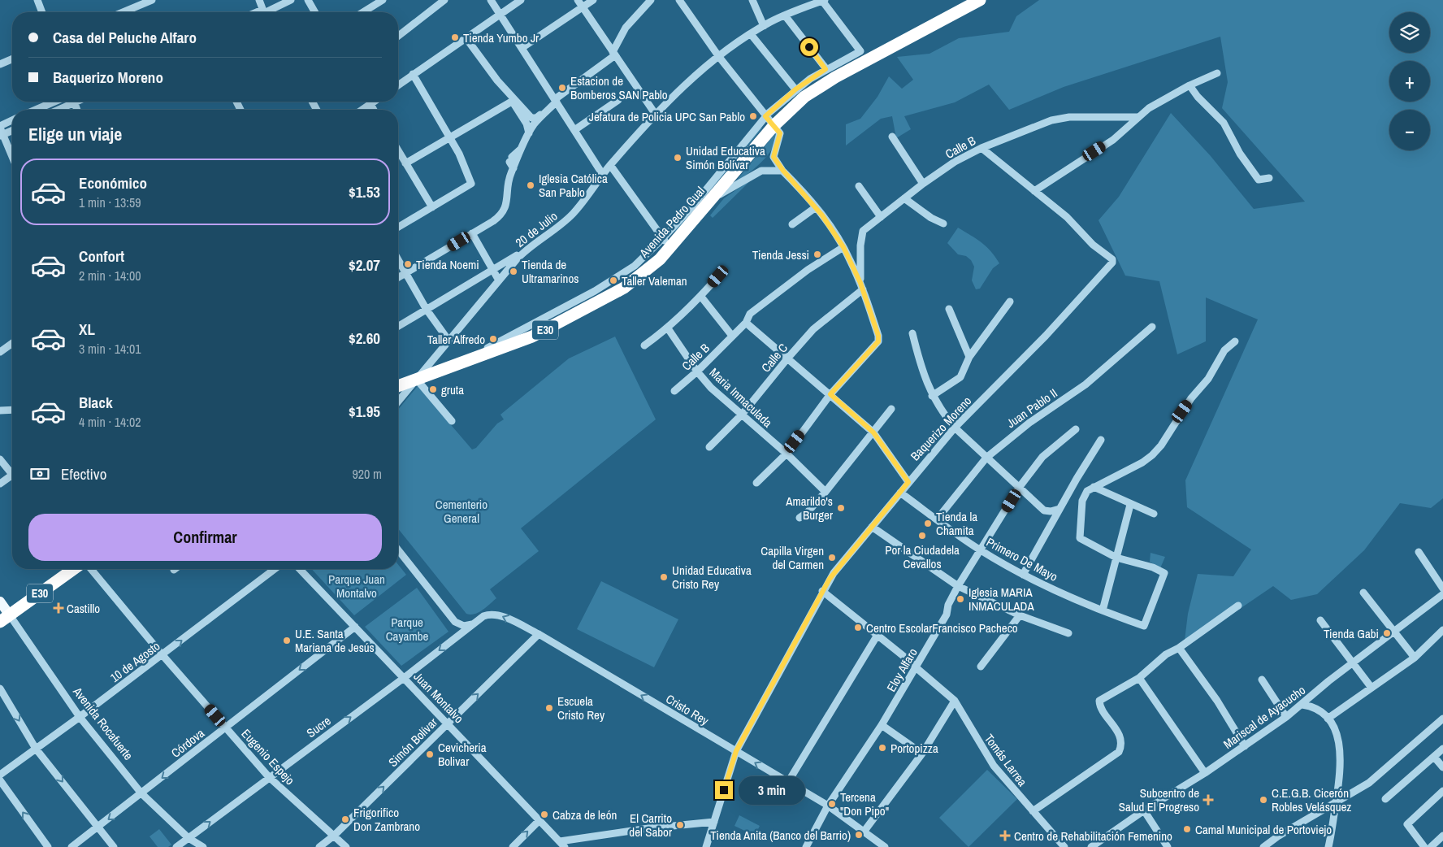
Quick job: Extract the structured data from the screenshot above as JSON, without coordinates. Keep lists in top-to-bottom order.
{
  "streets": {
    "highway": ["Avenida Pedro Gual", "E30"],
    "main road": ["Avenida Rocafuerte"],
    "street": [
      "Calle B",
      "20 de Julio",
      "Calle C",
      "Maria Inmaculada",
      "Juan Pablo II",
      "Baquerizo Moreno",
      "Primero De Mayo",
      "10 de Agosto",
      "Eloy Alfaro",
      "Juan Montalvo",
      "Cristo Rey",
      "Mariscal de Ayacucho",
      "Sucre",
      "Simón Bolívar",
      "Córdova",
      "Eugenio Espejo",
      "Tomás Larrea"
    ]
  },
  "crossings": [
    ["Calle B", "Calle C"],
    ["Calle B", "Maria Inmaculada"],
    ["Avenida Pedro Gual", "20 de Julio"],
    ["E30", "Avenida Rocafuerte"],
    ["Calle C", "Maria Inmaculada"],
    ["Juan Pablo II", "Primero De Mayo"],
    ["Baquerizo Moreno", "Primero De Mayo"],
    ["Baquerizo Moreno", "Cristo Rey"],
    ["Baquerizo Moreno", "Tomás Larrea"],
    ["Primero De Mayo", "Eloy Alfaro"],
    ["10 de Agosto", "Avenida Rocafuerte"],
    ["10 de Agosto", "Eugenio Espejo"],
    ["Eloy Alfaro", "Cristo Rey"],
    ["Eloy Alfaro", "Tomás Larrea"],
    ["Juan Montalvo", "Sucre"],
    ["Juan Montalvo", "Simón Bolívar"],
    ["Juan Montalvo", "Córdova"],
    ["Cristo Rey", "Sucre"],
    ["Cristo Rey", "Simón Bolívar"],
    ["Avenida Rocafuerte", "Sucre"],
    ["Avenida Rocafuerte", "Córdova"],
    ["Sucre", "Eugenio Espejo"],
    ["Simón Bolívar", "Eugenio Espejo"],
    ["Córdova", "Eugenio Espejo"]
  ],
  "one_way": [
    "10 de Agosto",
    "Cristo Rey",
    "Simón Bolívar",
    "Córdova"
  ],
  "parks": ["Cementerio General", "Parque Juan Montalvo", "Parque Cayambe"],
  "places": {
    "other": [
      "Tienda Yumbo Jr",
      "Estacion de Bomberos SAN Pablo",
      "Jefatura de Policia UPC San Pablo",
      "Unidad Educativa Simón Bolívar",
      "Iglesia Católica San Pablo",
      "Tienda Jessi",
      "Tienda Noemi",
      "Tienda de Ultramarinos",
      "Taller Valeman",
      "Taller Alfredo",
      "gruta",
      "Amarildo's Burger",
      "Tienda la Chamita",
      "Por la Ciudadela Cevallos",
      "Capilla Virgen del Carmen",
      "Unidad Educativa Cristo Rey",
      "Iglesia MARIA INMACULADA",
      "Centro EscolarFrancisco Pacheco",
      "Tienda Gabi",
      "U.E. Santa Mariana de Jesús",
      "Escuela Cristo Rey",
      "Portopizza",
      "Cevicheria Bolivar",
      "C.E.G.B. Cicerón Robles Velásquez",
      "Tercena \"Don Pipo\"",
      "Cabza de león",
      "Frigorifico Don Zambrano",
      "El Carrito del Sabor",
      "Camal Municipal de Portoviejo",
      "Tienda Anita (Banco del Barrio)"
    ],
    "health": ["Castillo", "Subcentro de Salud El Progreso", "Centro de Rehabilitación Femenino"]
  },
  "page": {
    "map_buttons": ["+", "−"],
    "banner": ["Casa del Peluche Alfaro", "Baquerizo Moreno"],
    "heading": "Elige un viaje",
    "list": [
      {
        "name": "Económico",
        "note": "1 min · 13:59",
        "value": "$1.53"
      },
      {
        "name": "Confort",
        "note": "2 min · 14:00",
        "value": "$2.07"
      },
      {
        "name": "XL",
        "note": "3 min · 14:01",
        "value": "$2.60"
      },
      {
        "name": "Black",
        "note": "4 min · 14:02",
        "value": "$1.95"
      }
    ],
    "pay": ["Efectivo", "920 m"],
    "buttons": "Confirmar",
    "bubble": "3 min"
  }
}
